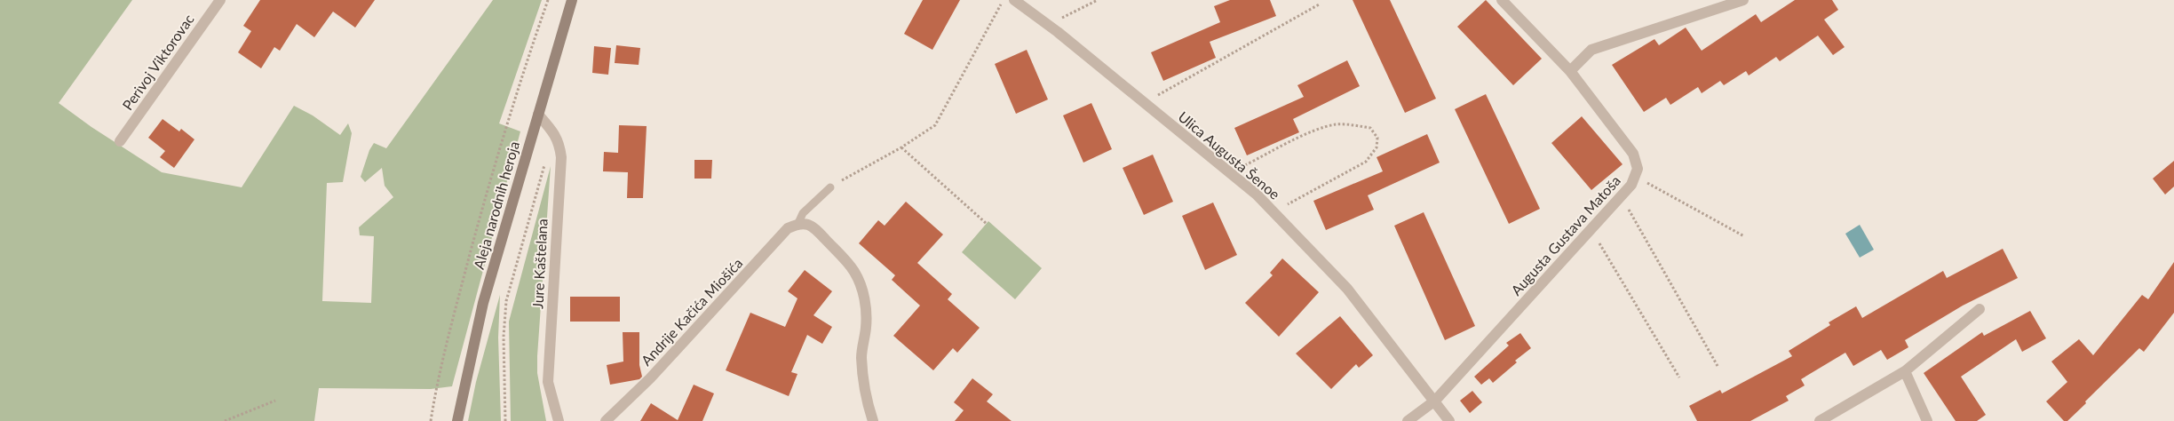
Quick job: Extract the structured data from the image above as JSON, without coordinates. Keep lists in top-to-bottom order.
{
  "streets": {
    "main road": ["Aleja narodnih heroja"],
    "street": [
      "Perivoj Viktorovac",
      "Ulica Augusta Šenoe",
      "Augusta Gustava Matoša",
      "Jure Kaštelana",
      "Andrije Kačića Miošića"
    ]
  },
  "crossings": [
    ["Ulica Augusta Šenoe", "Augusta Gustava Matoša"],
    ["Aleja narodnih heroja", "Jure Kaštelana"]
  ]
}
